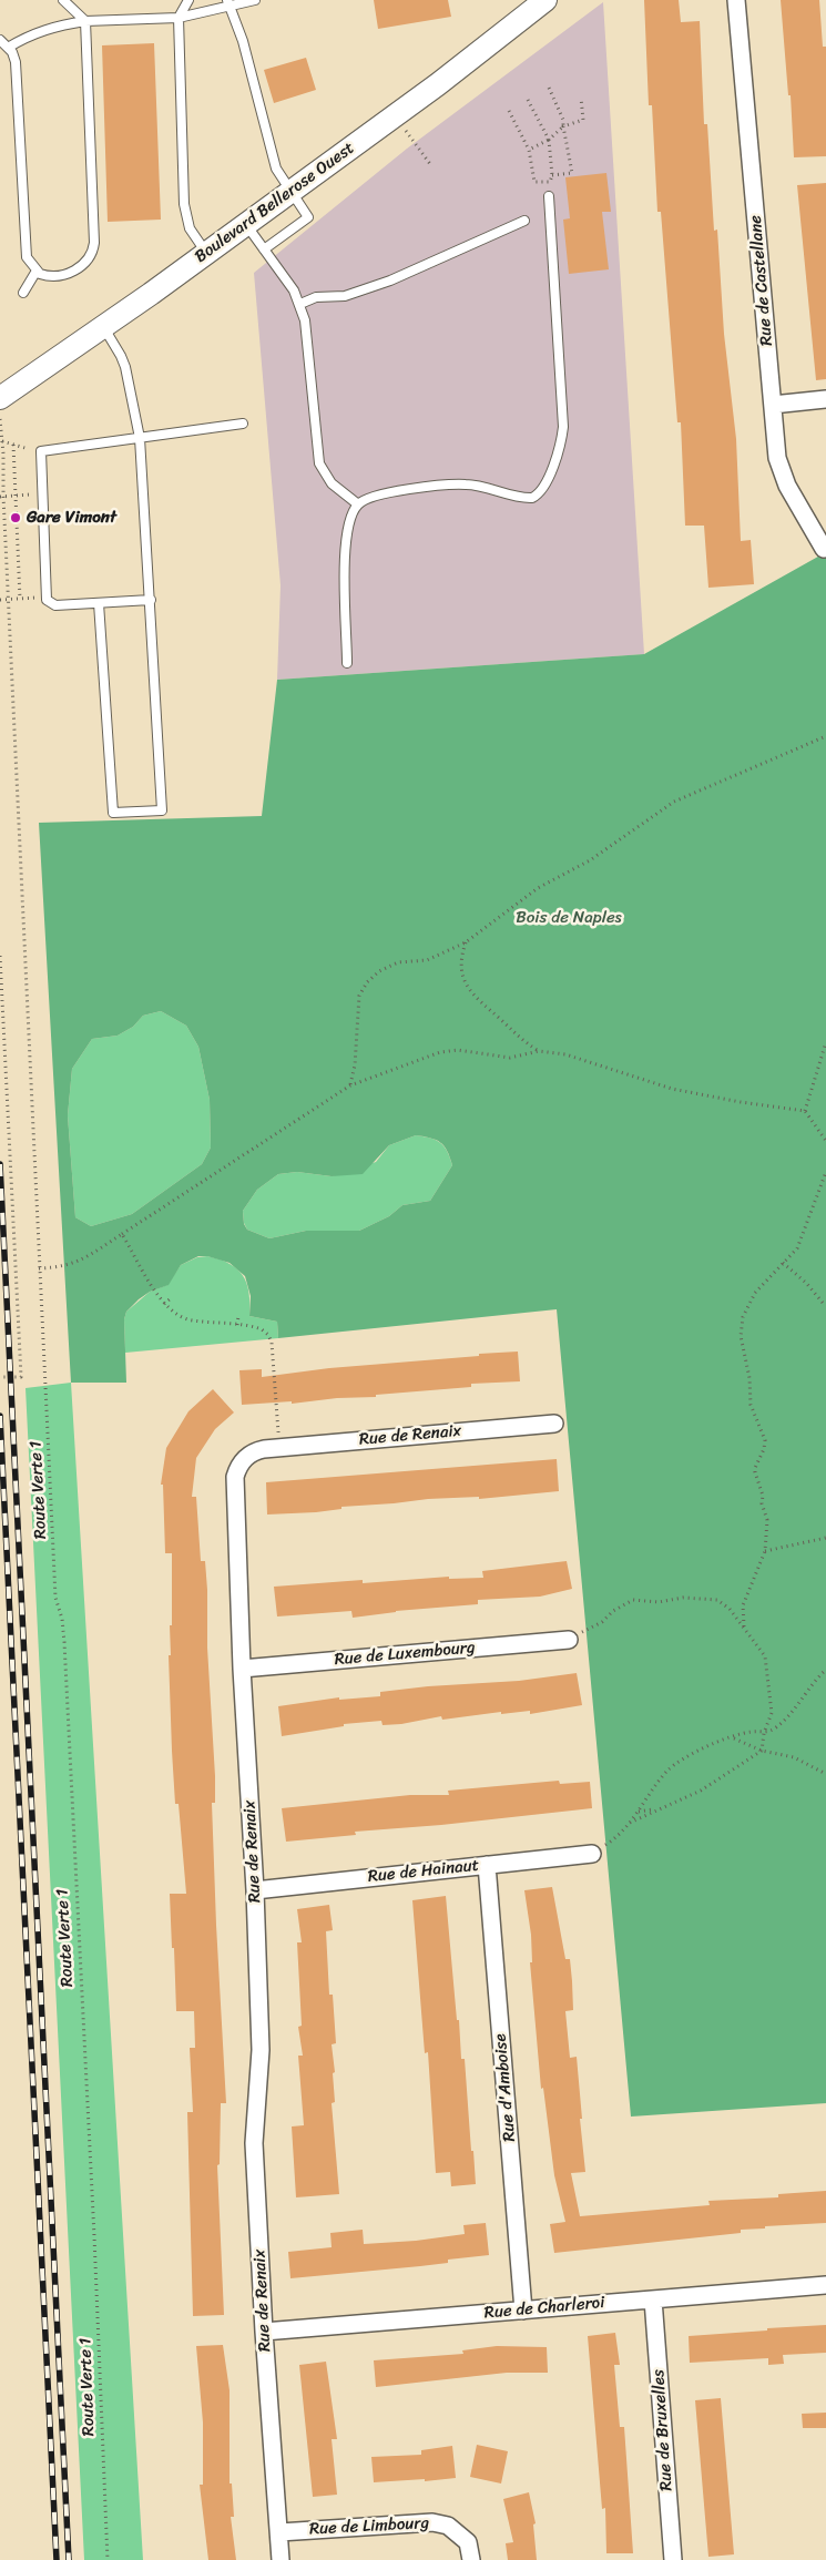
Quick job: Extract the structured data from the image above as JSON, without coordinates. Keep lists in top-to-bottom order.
{
  "streets": {
    "street": [
      "Boulevard Bellerose Ouest",
      "Rue de Castellane",
      "Rue de Renaix",
      "Rue de Luxembourg",
      "Rue de Hainaut",
      "Rue d'Amboise",
      "Rue de Charleroi",
      "Rue de Bruxelles",
      "Rue de Limbourg"
    ],
    "path": ["Route Verte 1"]
  },
  "crossings": [
    ["Rue de Renaix", "Rue de Luxembourg"],
    ["Rue de Renaix", "Rue de Hainaut"],
    ["Rue de Renaix", "Rue de Charleroi"],
    ["Rue de Renaix", "Rue de Limbourg"],
    ["Rue de Hainaut", "Rue d'Amboise"],
    ["Rue d'Amboise", "Rue de Charleroi"],
    ["Rue de Charleroi", "Rue de Bruxelles"]
  ],
  "parks": ["Bois de Naples"],
  "places": ["Gare Vimont"]
}
